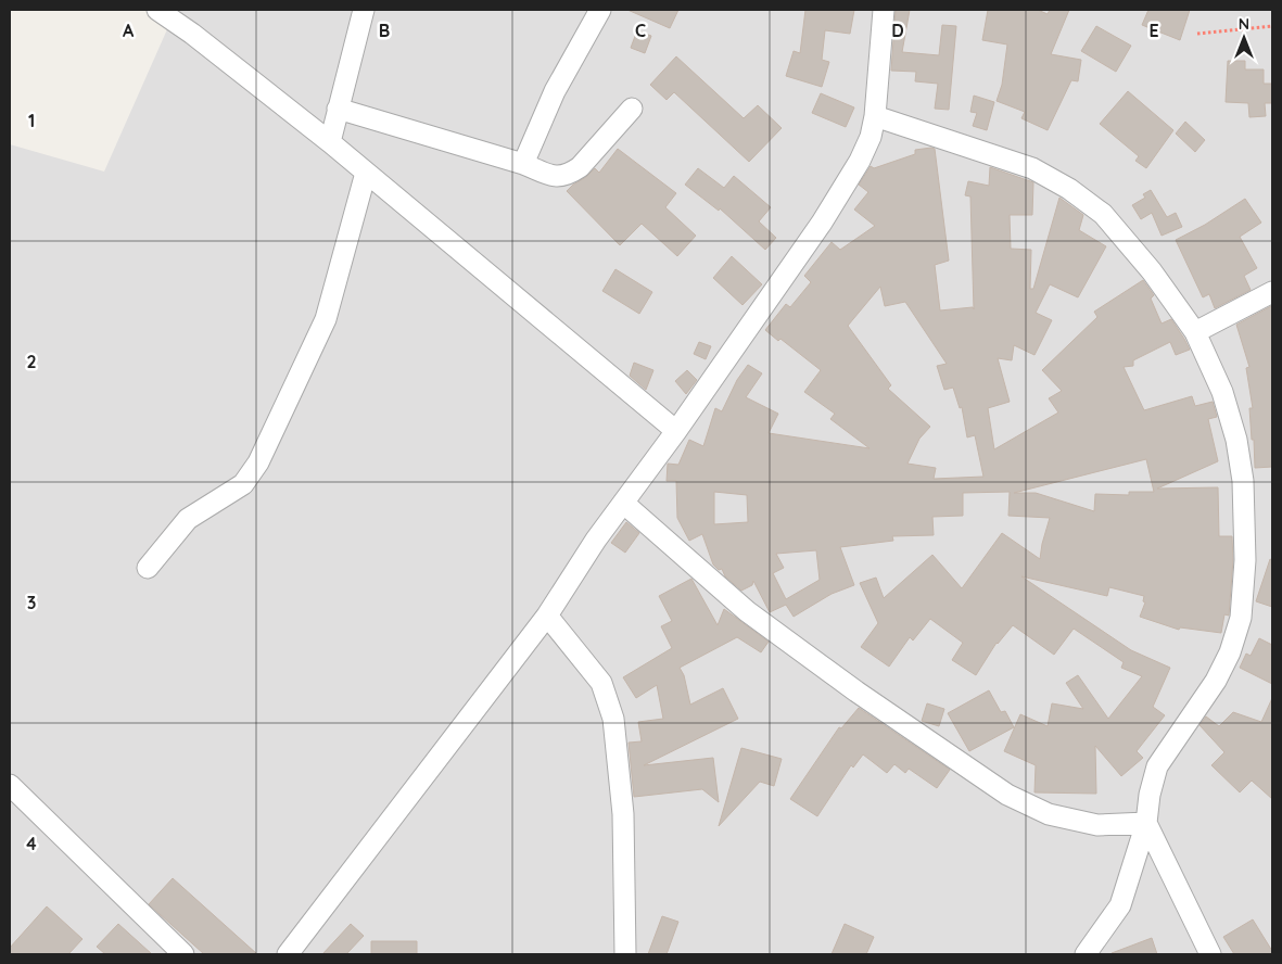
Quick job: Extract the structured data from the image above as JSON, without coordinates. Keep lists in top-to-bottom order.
{
  "north": "top",
  "grid": {
    "columns": [
      "A",
      "B",
      "C",
      "D",
      "E"
    ],
    "rows": [
      "1",
      "2",
      "3",
      "4"
    ]
  }
}
